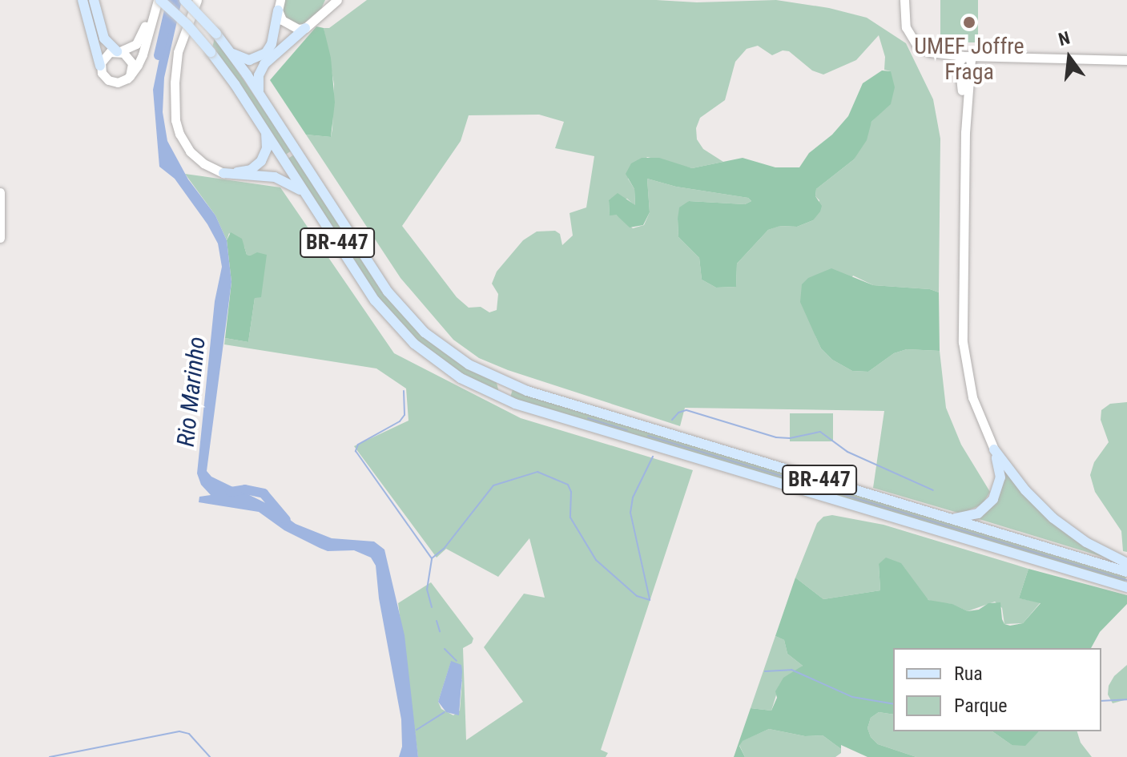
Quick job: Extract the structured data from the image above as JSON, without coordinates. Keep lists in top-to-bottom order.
{
  "streets": {
    "main road": ["BR-447"]
  },
  "water": ["Rio Marinho"],
  "places": ["UMEF Joffre Fraga"],
  "legend": ["Rua", "Parque"],
  "north": "top"
}
